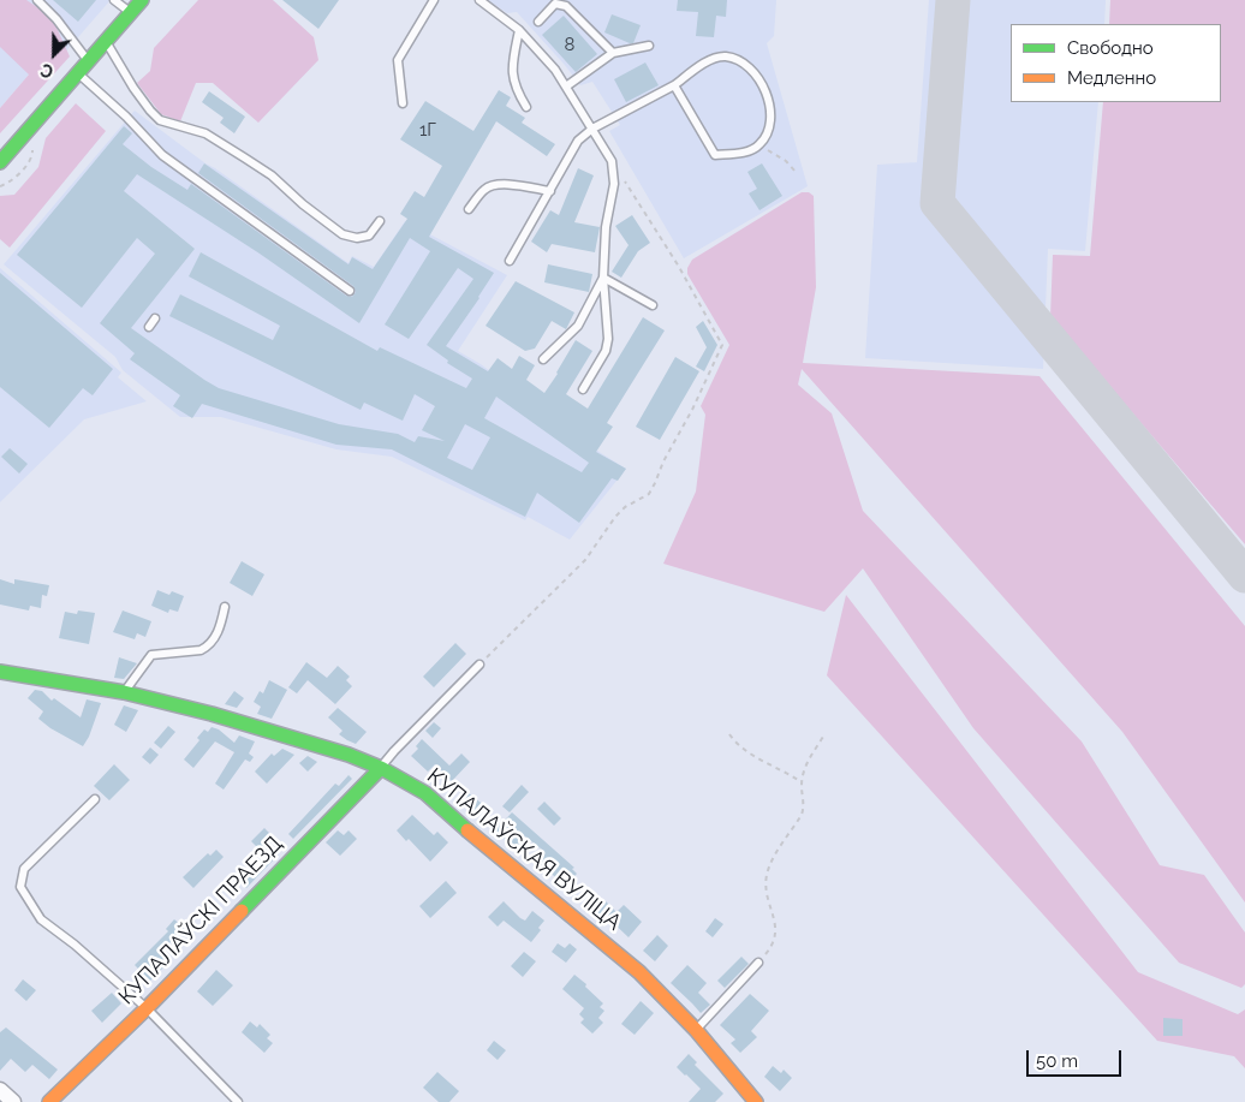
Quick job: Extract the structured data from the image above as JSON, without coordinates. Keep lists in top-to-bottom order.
{
  "streets": {
    "street": ["КУПАЛАЎСКАЯ ВУЛІЦА", "КУПАЛАЎСКІ ПРАЕЗД"]
  },
  "crossings": [
    ["КУПАЛАЎСКАЯ ВУЛІЦА", "КУПАЛАЎСКІ ПРАЕЗД"]
  ],
  "house_numbers": ["8", "1Г"],
  "legend": ["Свободно", "Медленно"],
  "scale_bar": "50 m",
  "north": "bottom left"
}
